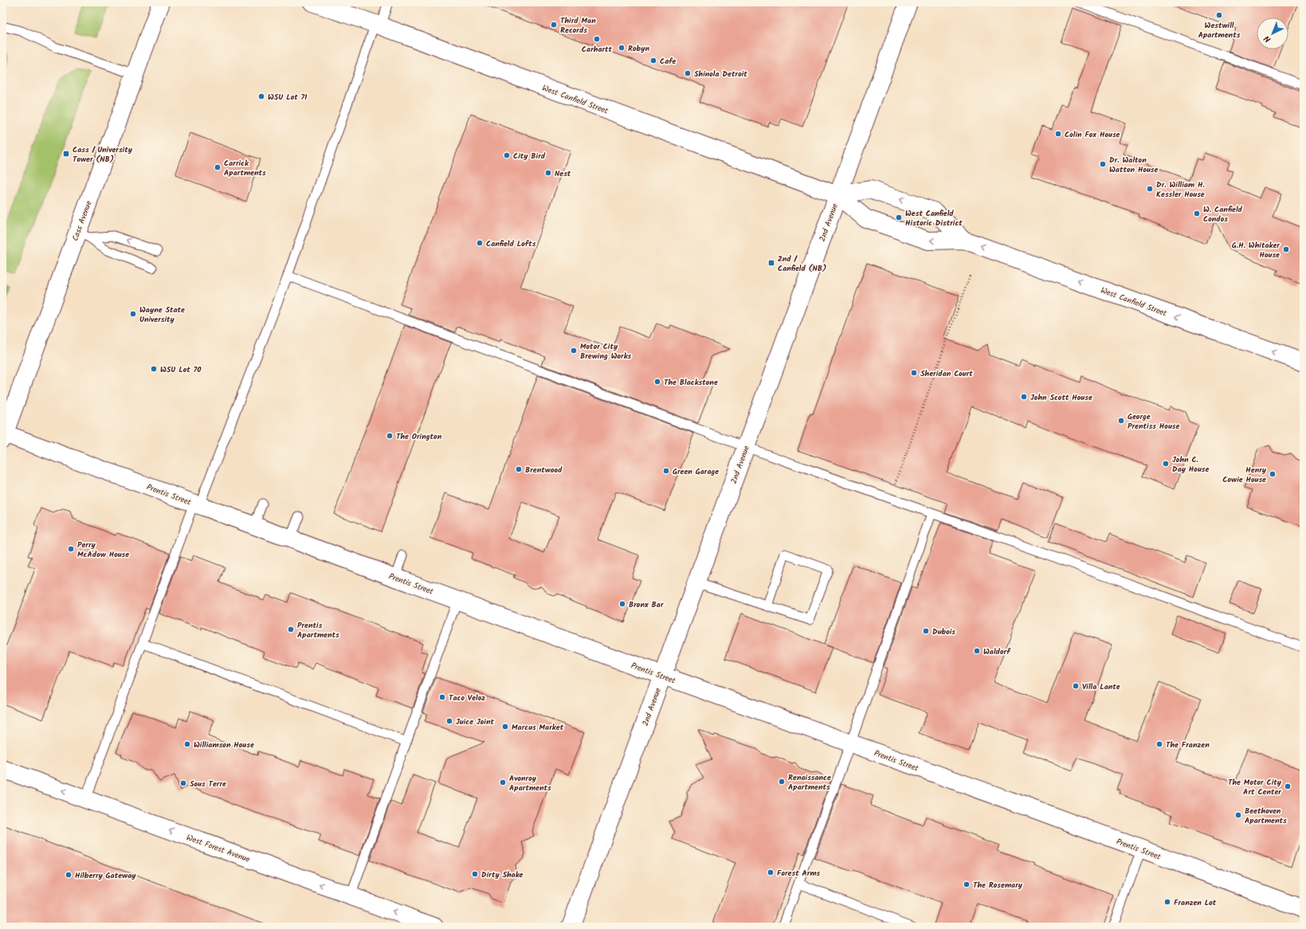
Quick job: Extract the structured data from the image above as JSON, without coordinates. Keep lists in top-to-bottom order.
{
  "streets": {
    "street": [
      "West Canfield Street",
      "Cass Avenue",
      "2nd Avenue",
      "Prentis Street",
      "West Forest Avenue"
    ]
  },
  "crossings": [
    ["West Canfield Street", "2nd Avenue"],
    ["Cass Avenue", "Prentis Street"],
    ["2nd Avenue", "Prentis Street"]
  ],
  "one_way": ["West Canfield Street", "West Forest Avenue"],
  "places": {
    "other": [
      "Westwill Apartments",
      "Third Man Records",
      "Carhartt",
      "Robyn",
      "Cafe",
      "Shinola Detroit",
      "WSU Lot 71",
      "Colin Fox House",
      "City Bird",
      "Dr. Walton Watton House",
      "Carrick Apartments",
      "Nest",
      "Dr. William H. Kessler House",
      "W. Canfield Condos",
      "West Canfield Historic District",
      "Canfield Lofts",
      "G.H. Whitaker House",
      "Wayne State University",
      "Motor City Brewing Works",
      "WSU Lot 70",
      "Sheridan Court",
      "The Blackstone",
      "John Scott House",
      "George Prentiss House",
      "The Orington",
      "John C. Day House",
      "Brentwood",
      "Green Garage",
      "Henry Cowie House",
      "Perry McAdow House",
      "Bronx Bar",
      "Prentis Apartments",
      "Dubois",
      "Waldorf",
      "Villa Lante",
      "Taco Veloz",
      "Juice Joint",
      "Marcus Market",
      "Williamson House",
      "The Franzen",
      "Renaissance Apartments",
      "Avonroy Apartments",
      "Sous Terre",
      "The Motor City Art Center",
      "Beethoven Apartments",
      "Forest Arms",
      "Dirty Shake",
      "Hilberry Gateway",
      "The Rosemary",
      "Franzen Lot"
    ],
    "transit": ["Cass / University Tower (NB)", "2nd / Canfield (NB)"]
  },
  "north": "bottom left"
}
